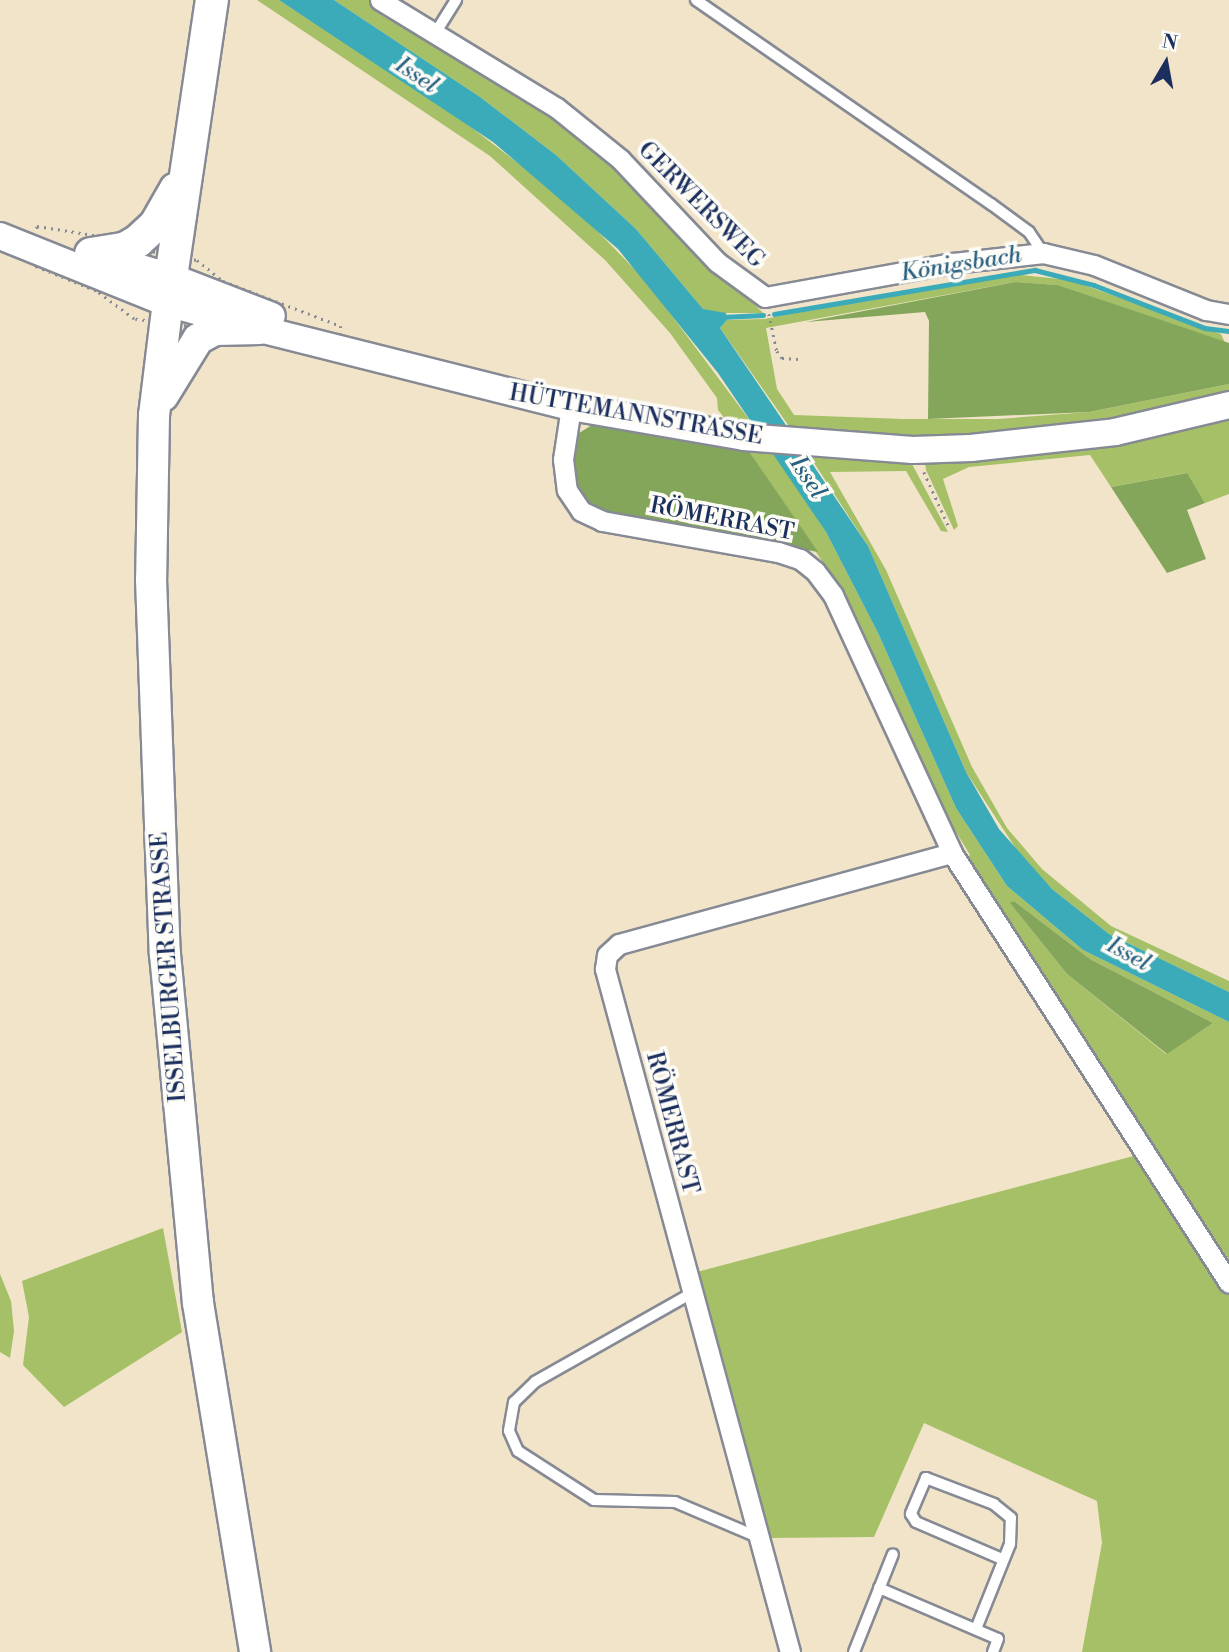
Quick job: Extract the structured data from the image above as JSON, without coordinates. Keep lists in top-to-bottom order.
{
  "streets": {
    "main road": ["HÜTTEMANNSTRASSE", "ISSELBURGER STRASSE"],
    "street": ["GERWERSWEG", "RÖMERRAST"]
  },
  "crossings": [
    ["HÜTTEMANNSTRASSE", "RÖMERRAST"],
    ["HÜTTEMANNSTRASSE", "ISSELBURGER STRASSE"]
  ],
  "water": ["Issel", "Königsbach"],
  "north": "top"
}
